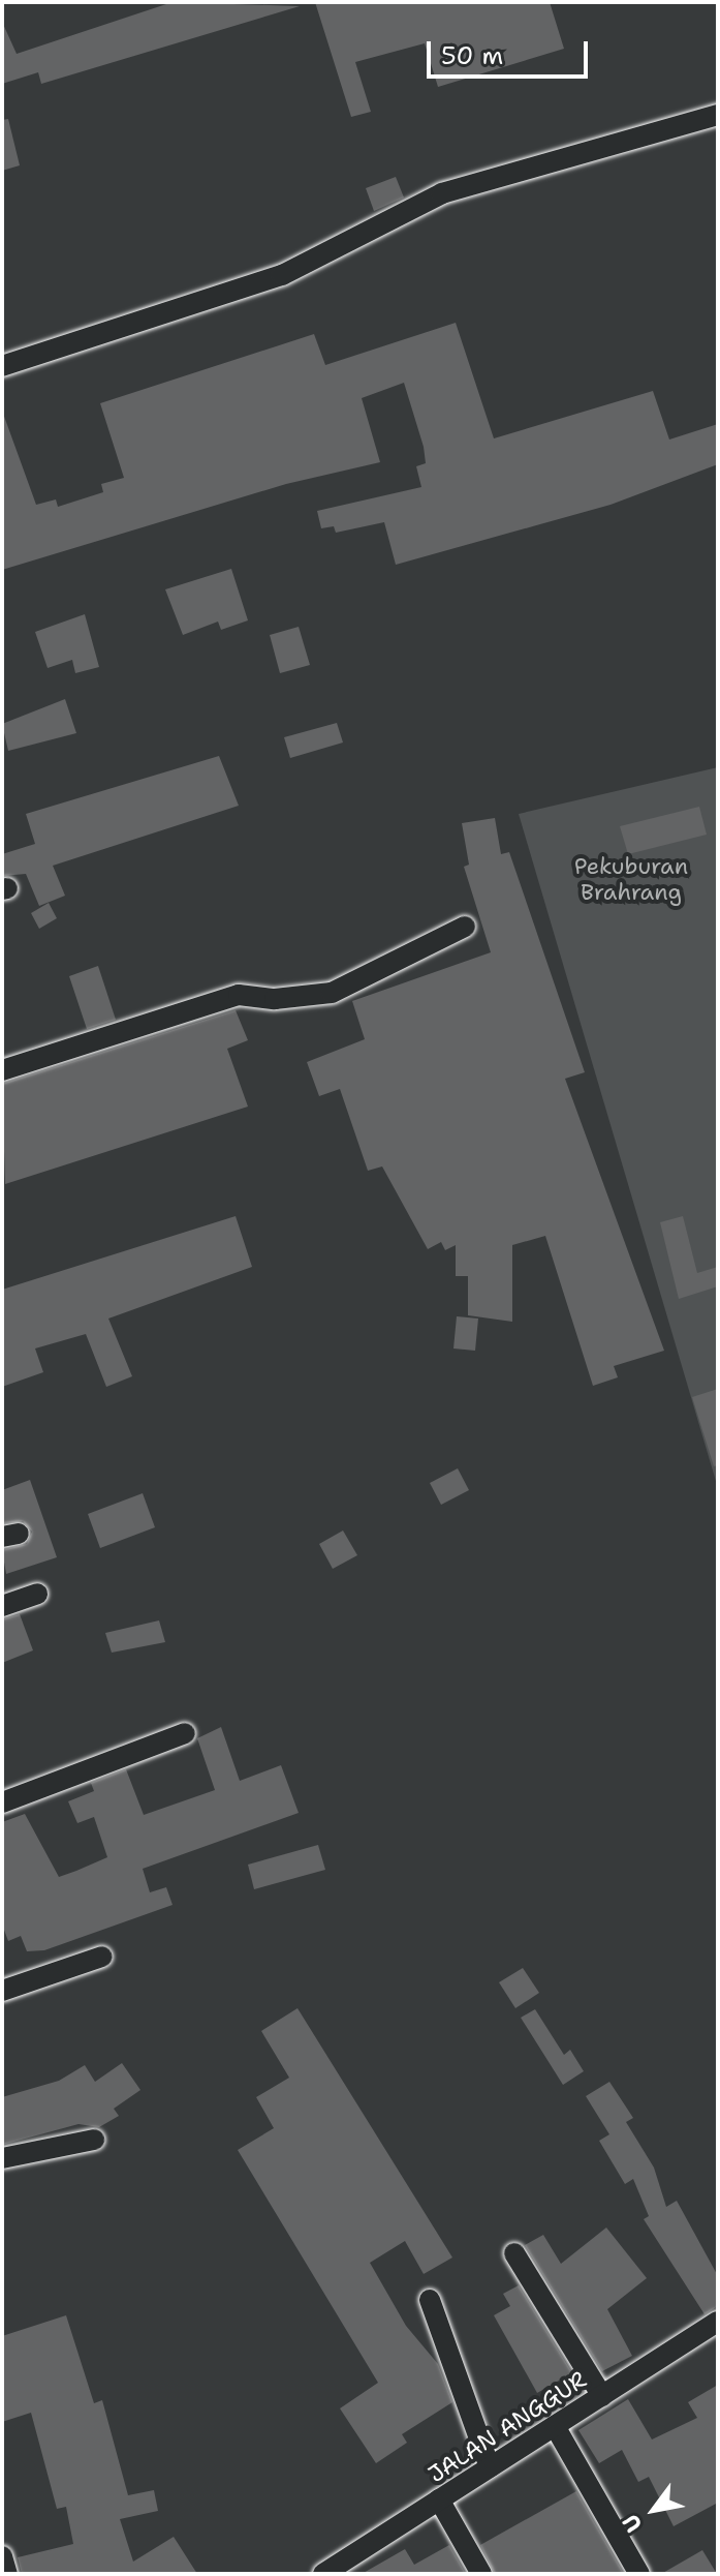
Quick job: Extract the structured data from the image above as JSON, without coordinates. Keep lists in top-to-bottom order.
{
  "streets": {
    "street": ["JALAN ANGGUR"]
  },
  "parks": ["Pekuburan Brahrang"],
  "scale_bar": "50 m",
  "north": "bottom left"
}
